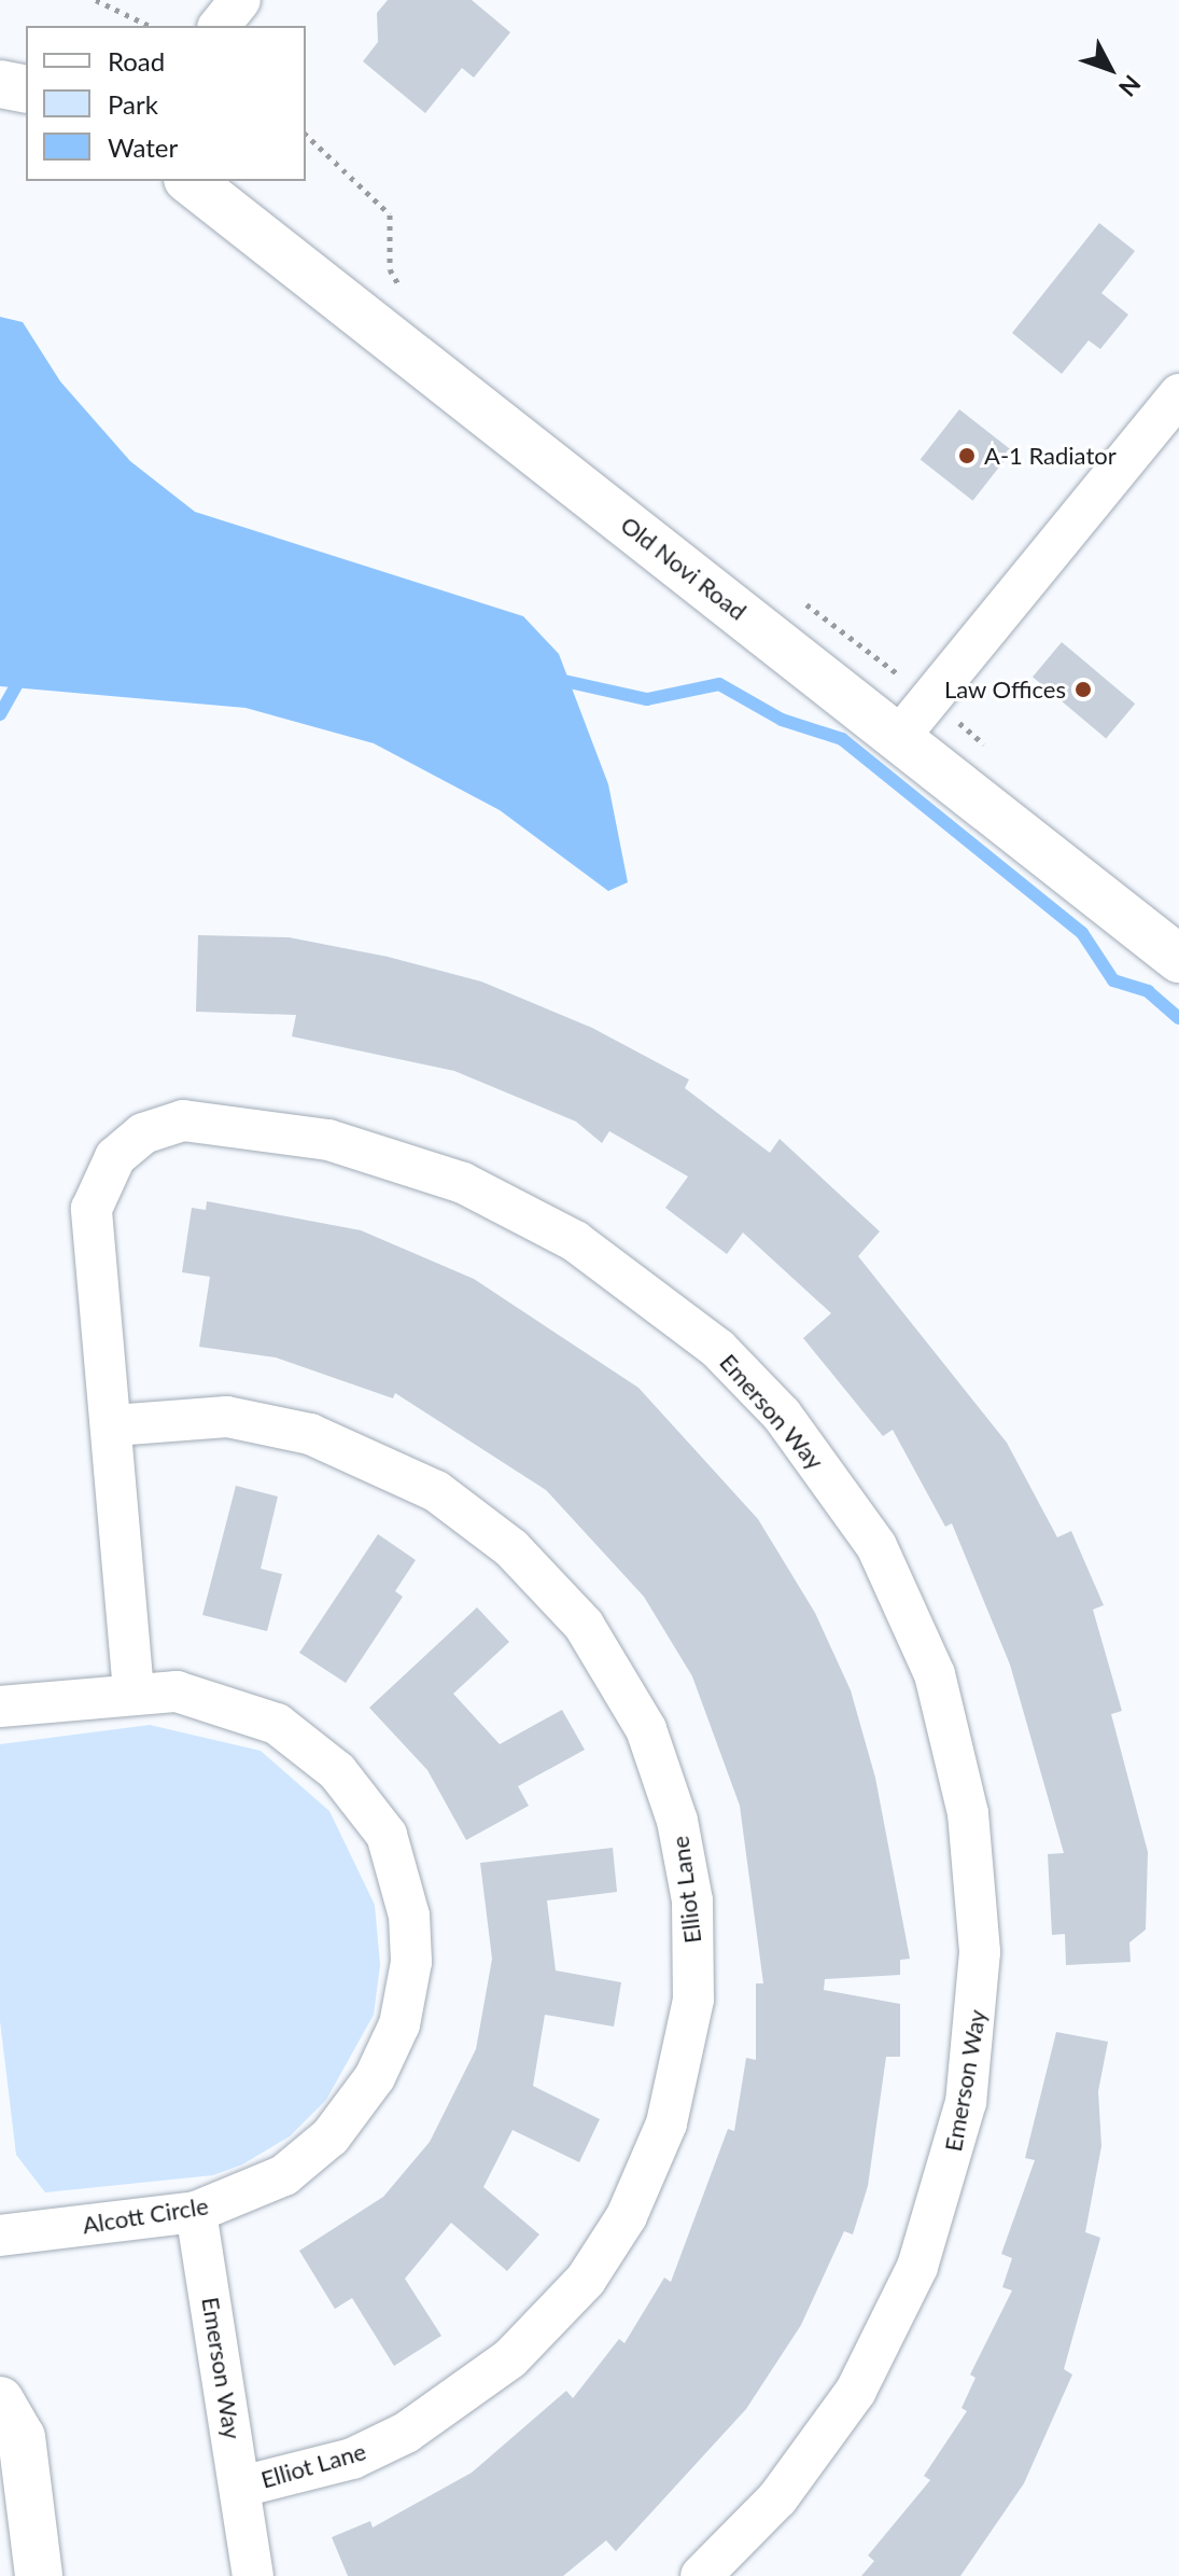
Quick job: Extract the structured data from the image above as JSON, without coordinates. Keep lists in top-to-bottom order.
{
  "streets": {
    "street": [
      "Old Novi Road",
      "Emerson Way",
      "Elliot Lane",
      "Alcott Circle"
    ]
  },
  "crossings": [
    ["Emerson Way", "Elliot Lane"],
    ["Emerson Way", "Alcott Circle"]
  ],
  "places": ["A-1 Radiator", "Law Offices"],
  "legend": ["Road", "Park", "Water"],
  "north": "bottom right"
}
